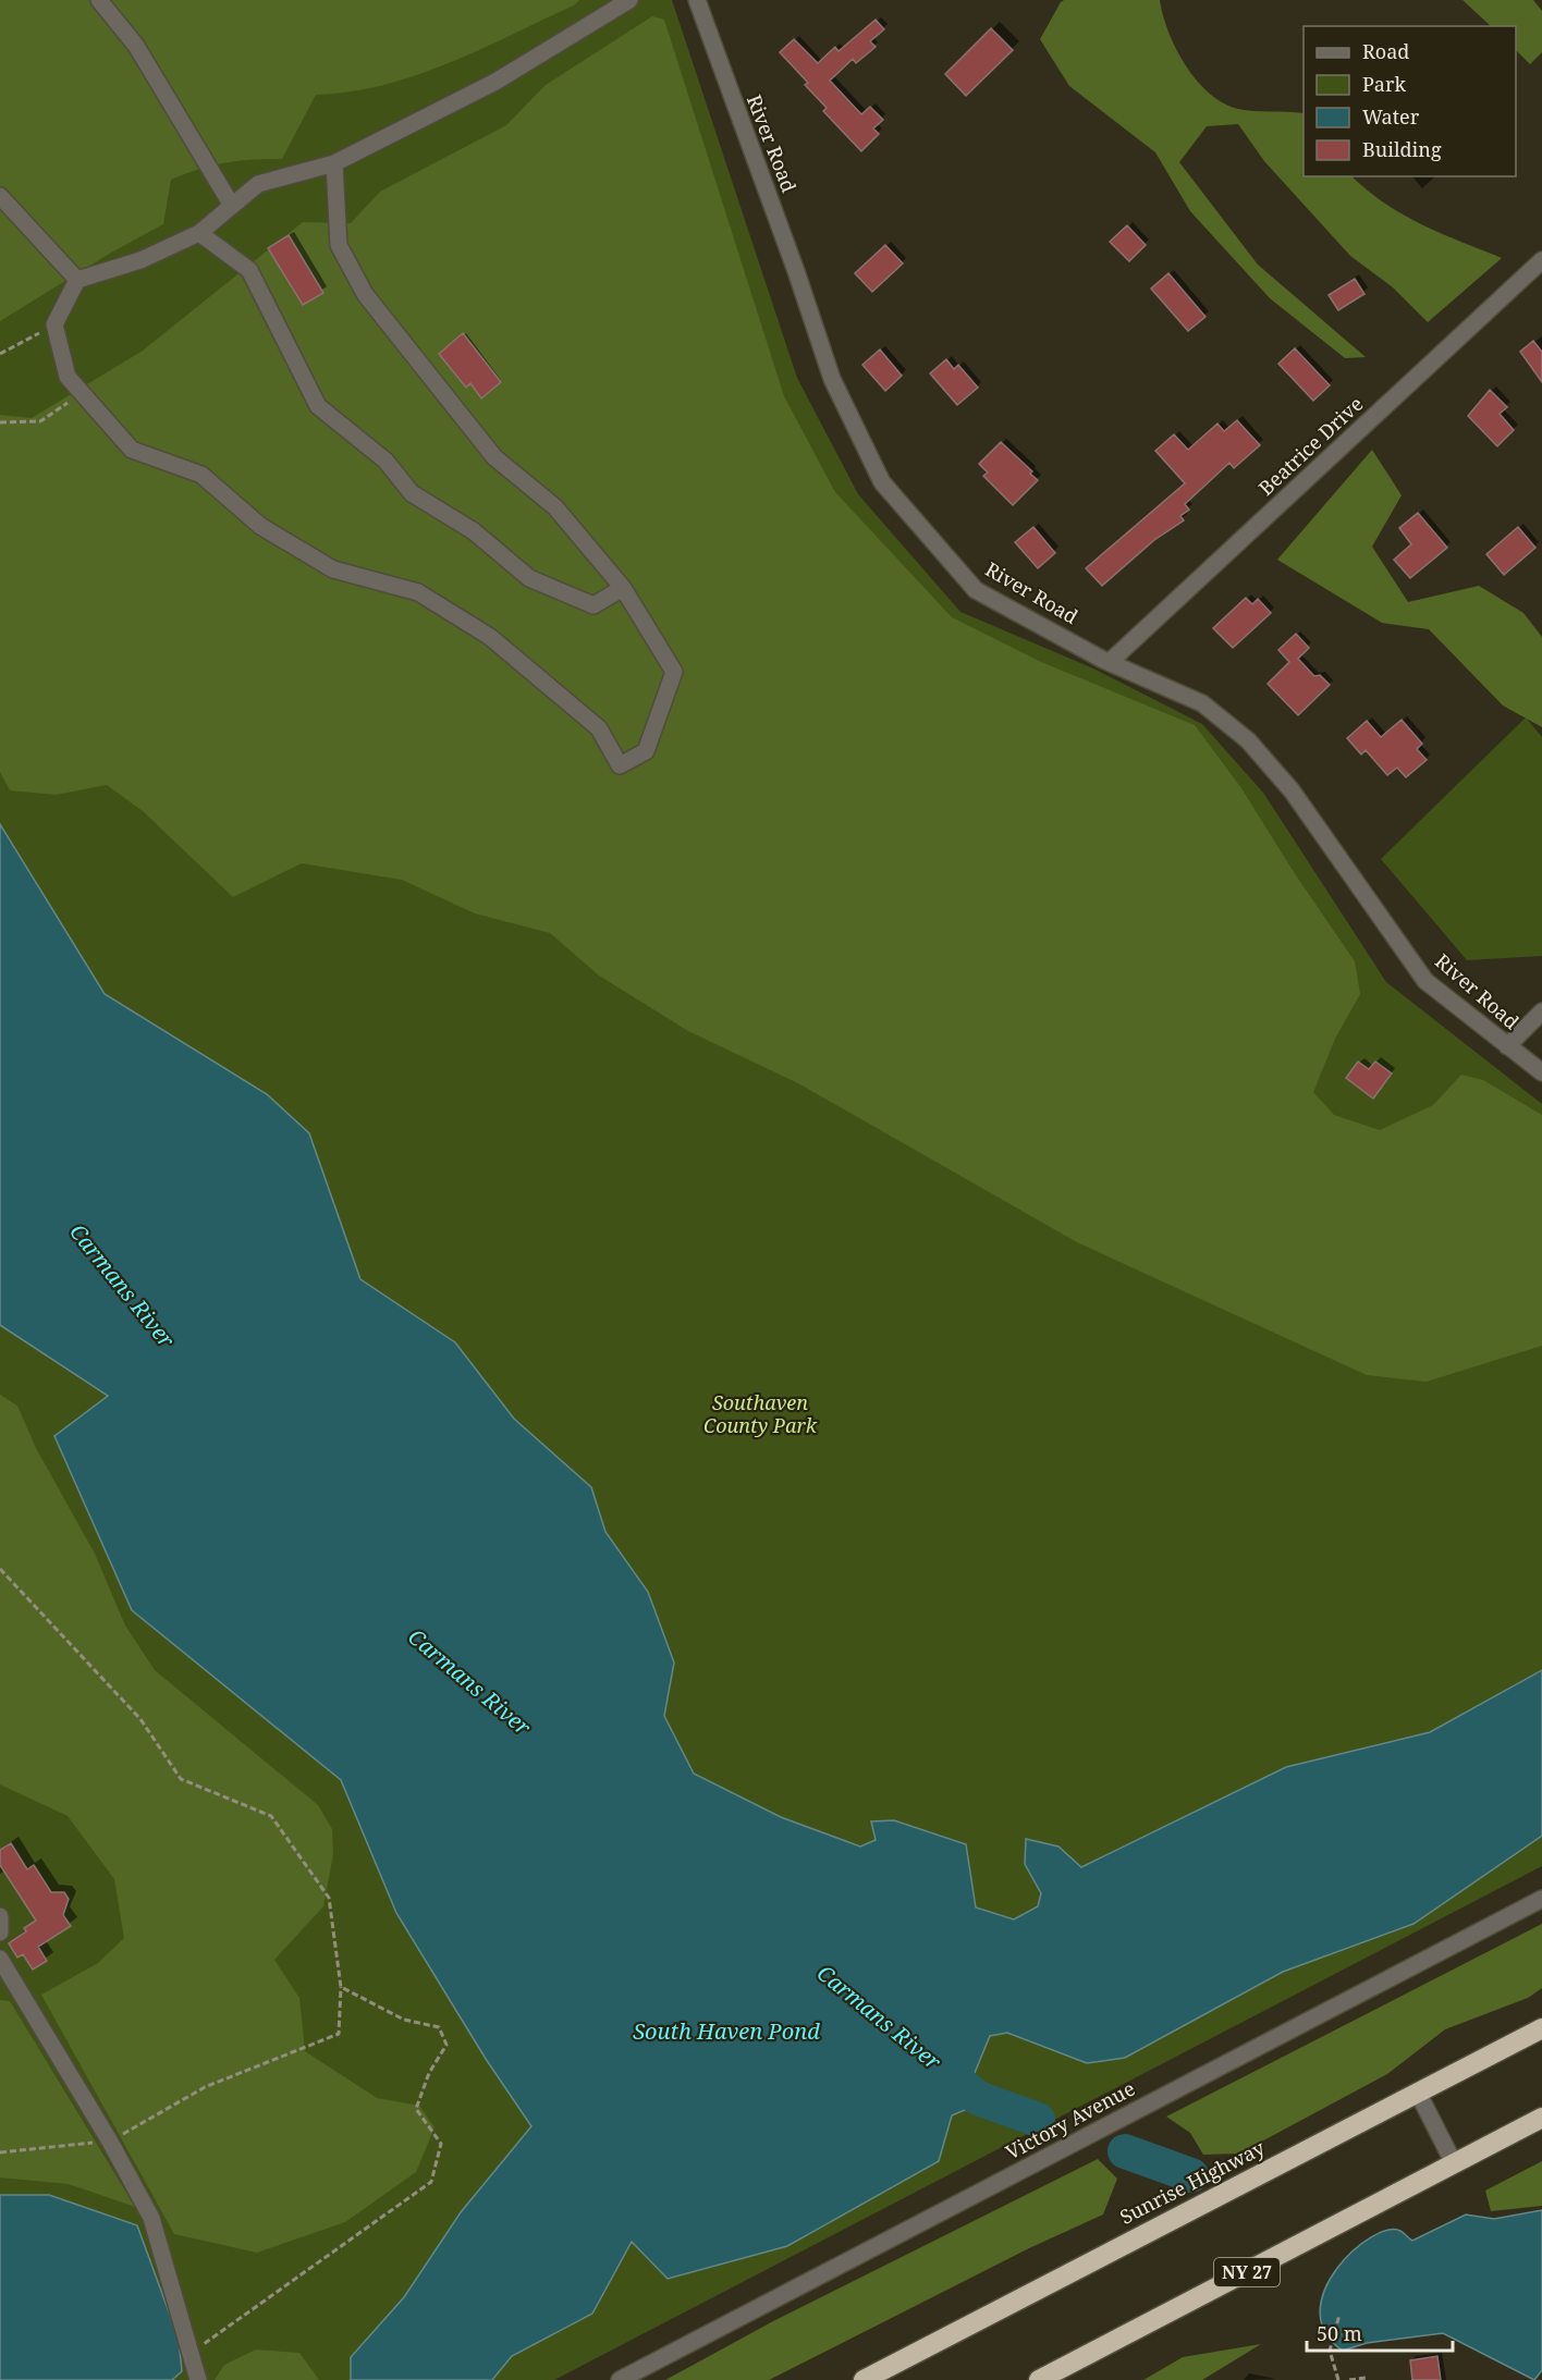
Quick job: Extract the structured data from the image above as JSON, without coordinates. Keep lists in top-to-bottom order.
{
  "streets": {
    "highway": ["Sunrise Highway", "NY 27"],
    "street": ["River Road", "Beatrice Drive", "Victory Avenue"]
  },
  "crossings": [
    ["River Road", "Beatrice Drive"]
  ],
  "water": ["Carmans River", "South Haven Pond"],
  "parks": ["Southaven County Park"],
  "legend": [
    "Road",
    "Park",
    "Water",
    "Building"
  ],
  "scale_bar": "50 m"
}
